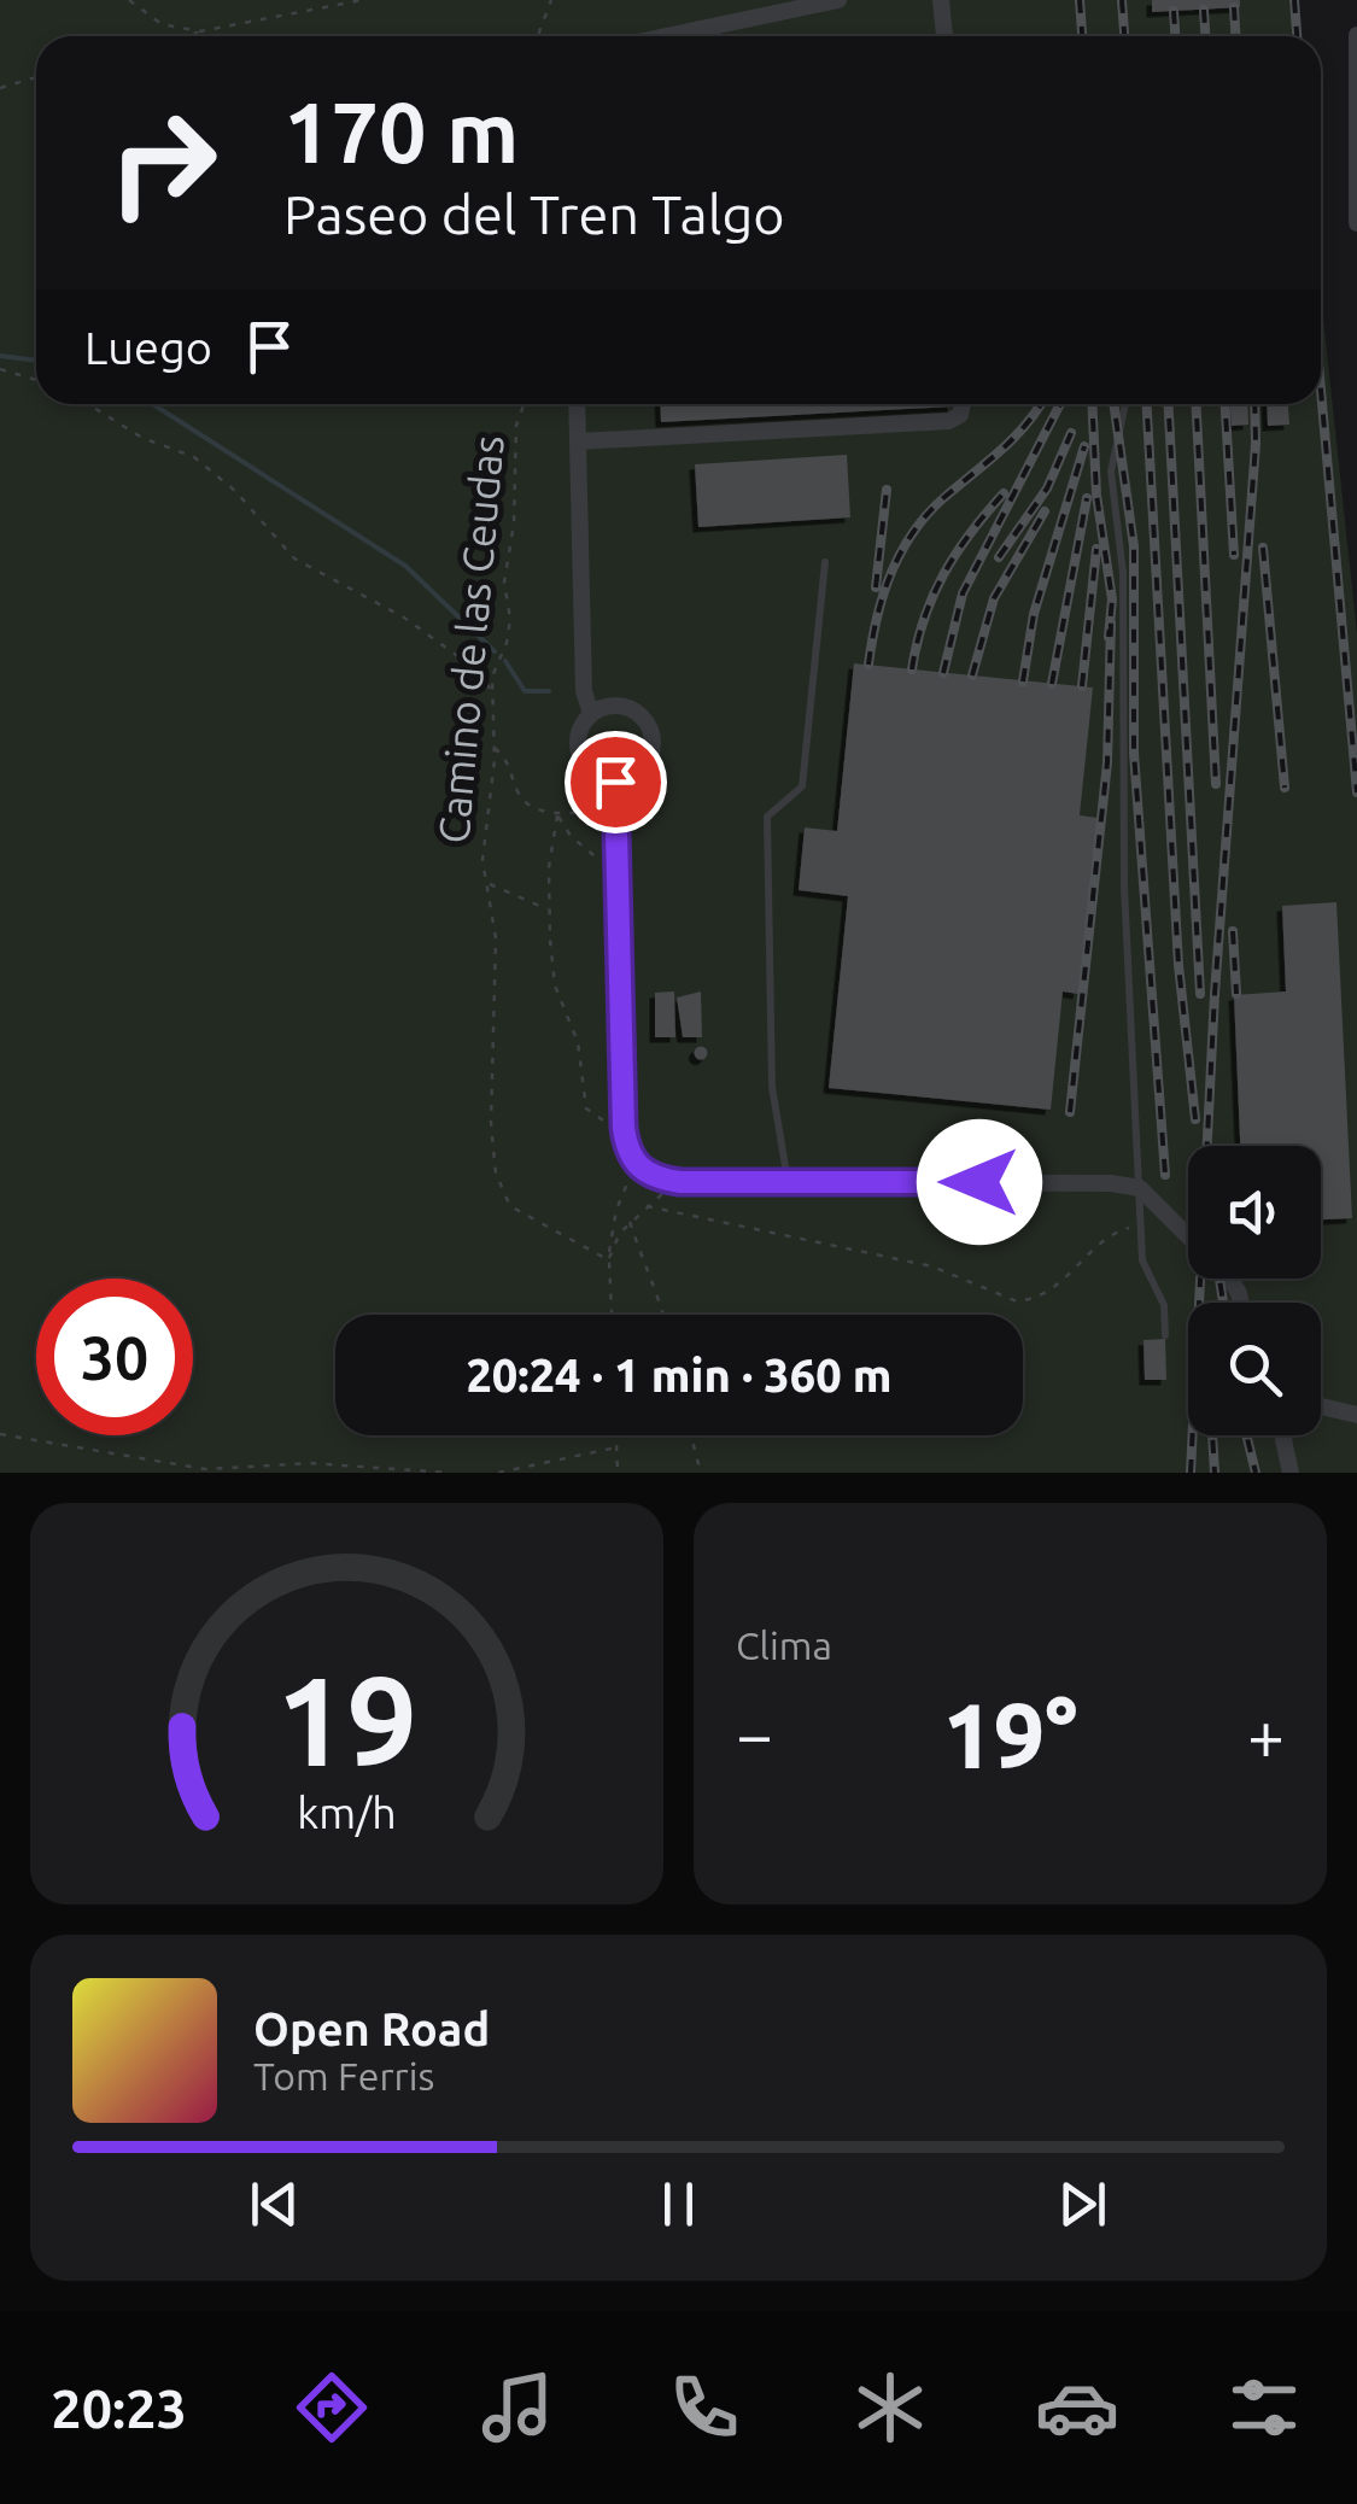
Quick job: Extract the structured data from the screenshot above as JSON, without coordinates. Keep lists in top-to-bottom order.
{
  "streets": {
    "path": ["Camino de las Ceudas"]
  },
  "page": {
    "turn": ["170 m", "Paseo del Tren Talgo"],
    "then": "Luego",
    "limit": "30",
    "trip": "20:24 · 1 min · 360 m",
    "tile": "Clima",
    "heat": ["−", "19°", "+"],
    "song": ["Open Road", "Tom Ferris"],
    "tabs": "20:23",
    "gauge": ["19", "km/h"]
  }
}
